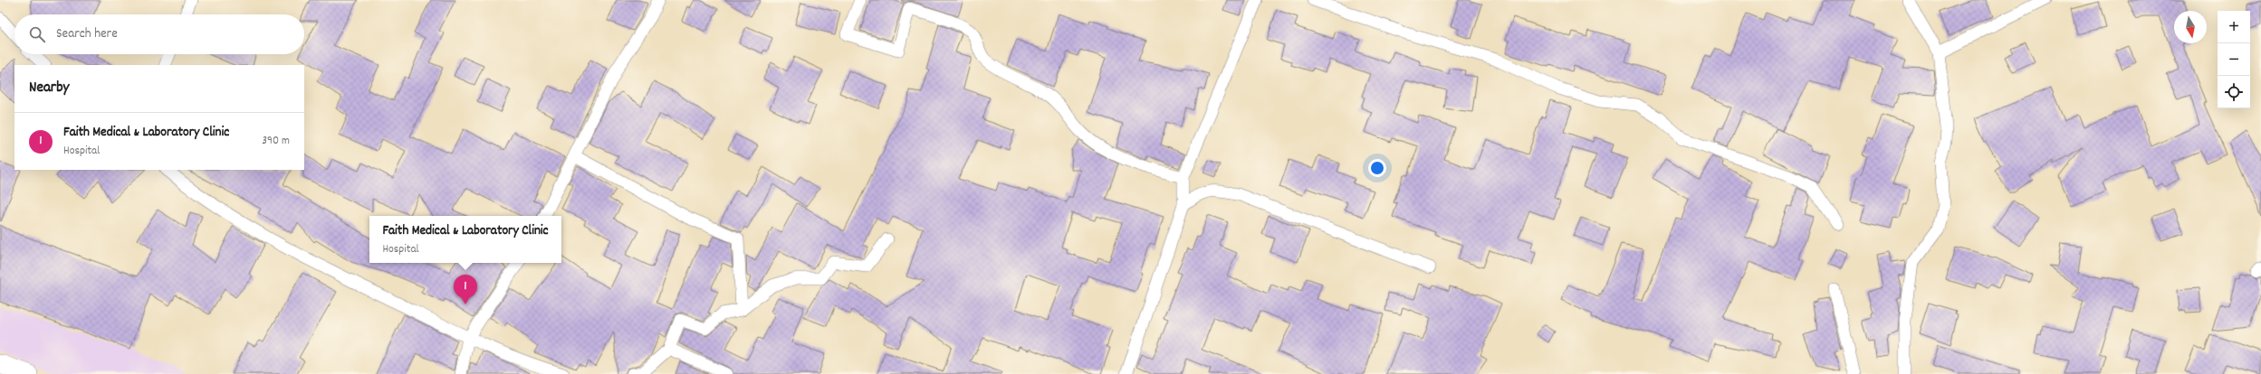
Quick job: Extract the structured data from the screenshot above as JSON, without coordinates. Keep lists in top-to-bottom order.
{
  "north": "bottom",
  "page": {
    "map_buttons": ["+", "−"],
    "search": "Search here",
    "heading": "Nearby",
    "list": [
      {
        "mark": "1",
        "name": "Faith Medical & Laboratory Clinic",
        "note": "Hospital",
        "value": "390 m"
      }
    ],
    "popup": ["Faith Medical & Laboratory Clinic", "Hospital"],
    "pins": "1"
  }
}
